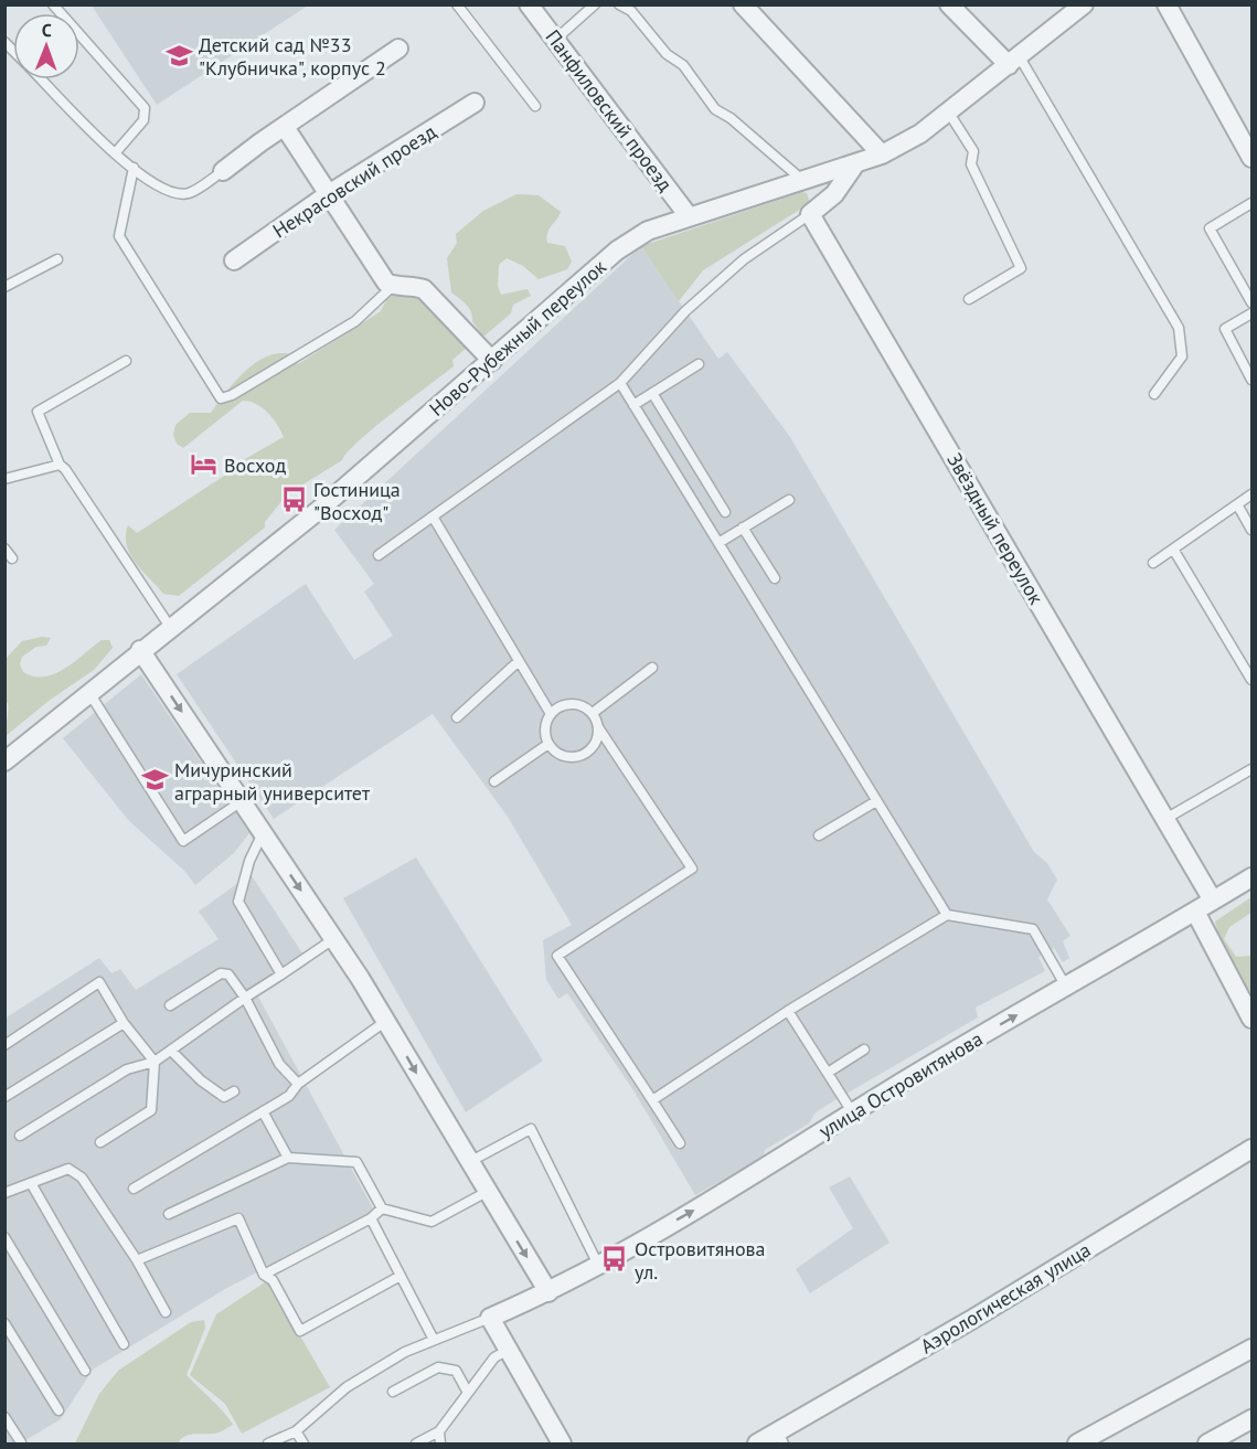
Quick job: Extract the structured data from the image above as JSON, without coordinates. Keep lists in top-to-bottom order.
{
  "streets": {
    "street": [
      "Панфиловский проезд",
      "Некрасовский проезд",
      "Ново-Рубежный переулок",
      "Звёздный переулок",
      "улица Островитянова",
      "Аэрологическая улица"
    ]
  },
  "crossings": [
    ["Панфиловский проезд", "Ново-Рубежный переулок"],
    ["Звёздный переулок", "улица Островитянова"]
  ],
  "one_way": ["улица Островитянова"],
  "places": {
    "school or university": ["Детский сад №33 \"Клубничка\", корпус 2", "Мичуринский аграрный университет"],
    "hotel": ["Восход"],
    "bus stop": ["Гостиница \"Восход\"", "Островитянова ул."]
  },
  "north": "top"
}
